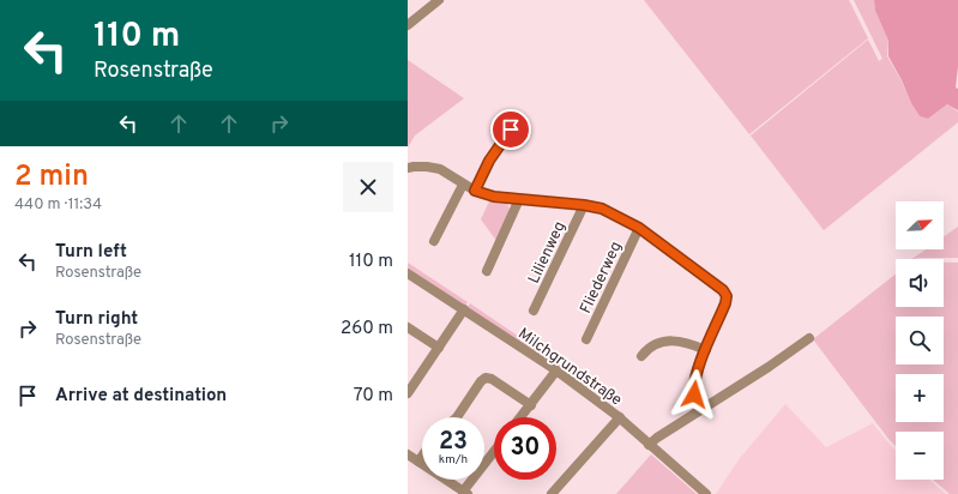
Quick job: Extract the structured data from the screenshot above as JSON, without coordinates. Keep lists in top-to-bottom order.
{
  "streets": {
    "street": ["Lilienweg", "Fliederweg", "Milchgrundstraße"]
  },
  "north": "top right",
  "page": {
    "turn": ["110 m", "Rosenstraße"],
    "heading": ["2 min", "440 m · 11:34"],
    "map_buttons": ["+", "−"],
    "list": [
      {
        "name": "Turn left",
        "note": "Rosenstraße",
        "value": "110 m"
      },
      {
        "name": "Turn right",
        "note": "Rosenstraße",
        "value": "260 m"
      },
      {
        "name": "Arrive at destination",
        "value": "70 m"
      }
    ],
    "speed": "23 km/h",
    "limit": "30"
  }
}
